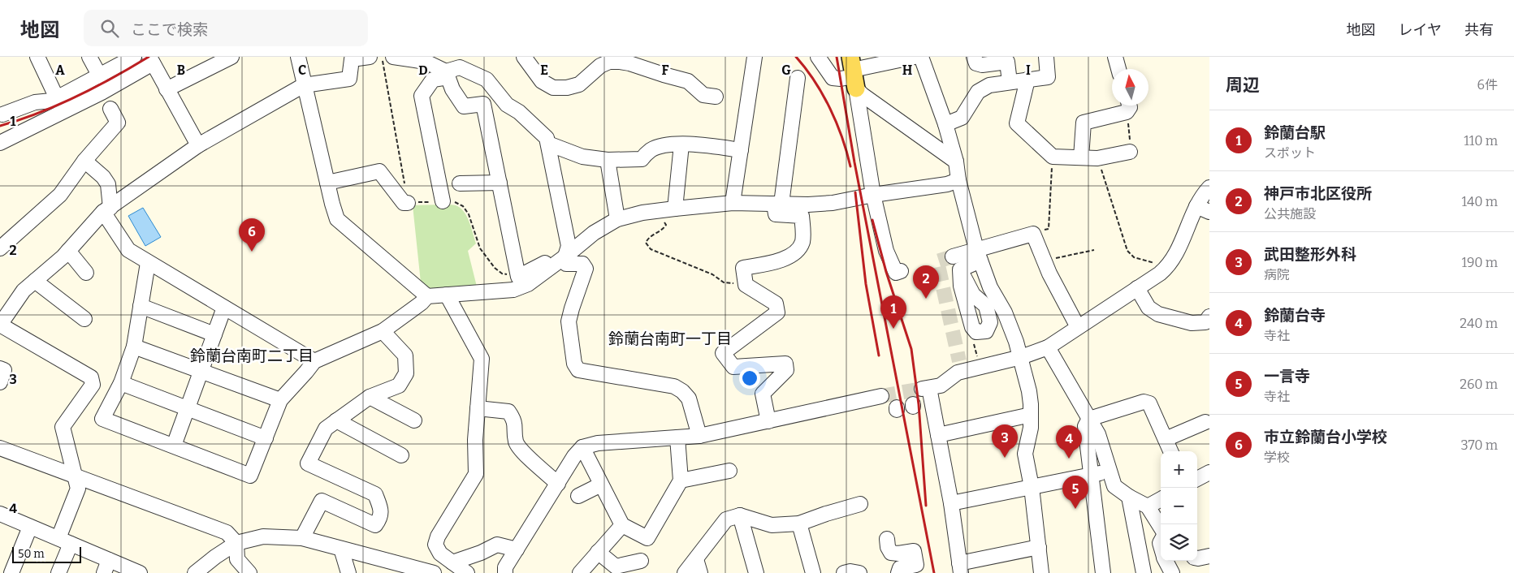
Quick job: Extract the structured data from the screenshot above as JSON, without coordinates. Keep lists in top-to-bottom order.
{
  "districts": ["鈴蘭台南町一丁目", "鈴蘭台南町二丁目"],
  "scale_bar": "50 m",
  "north": "top",
  "page": {
    "header": "地図",
    "search": "ここで検索",
    "nav": ["地図", "レイヤ", "共有"],
    "heading": ["周辺", "6件"],
    "list": [
      {
        "mark": "1",
        "name": "鈴蘭台駅",
        "note": "スポット",
        "value": "110 m"
      },
      {
        "mark": "2",
        "name": "神戸市北区役所",
        "note": "公共施設",
        "value": "140 m"
      },
      {
        "mark": "3",
        "name": "武田整形外科",
        "note": "病院",
        "value": "190 m"
      },
      {
        "mark": "4",
        "name": "鈴蘭台寺",
        "note": "寺社",
        "value": "240 m"
      },
      {
        "mark": "5",
        "name": "一言寺",
        "note": "寺社",
        "value": "260 m"
      },
      {
        "mark": "6",
        "name": "市立鈴蘭台小学校",
        "note": "学校",
        "value": "370 m"
      }
    ],
    "pins": [
      "6",
      "2",
      "1",
      "3",
      "4",
      "5"
    ],
    "map_buttons": ["+", "−"],
    "scale": "50 m"
  },
  "grid": {
    "columns": [
      "A",
      "B",
      "C",
      "D",
      "E",
      "F",
      "G",
      "H",
      "I"
    ],
    "rows": [
      "1",
      "2",
      "3",
      "4"
    ]
  }
}
